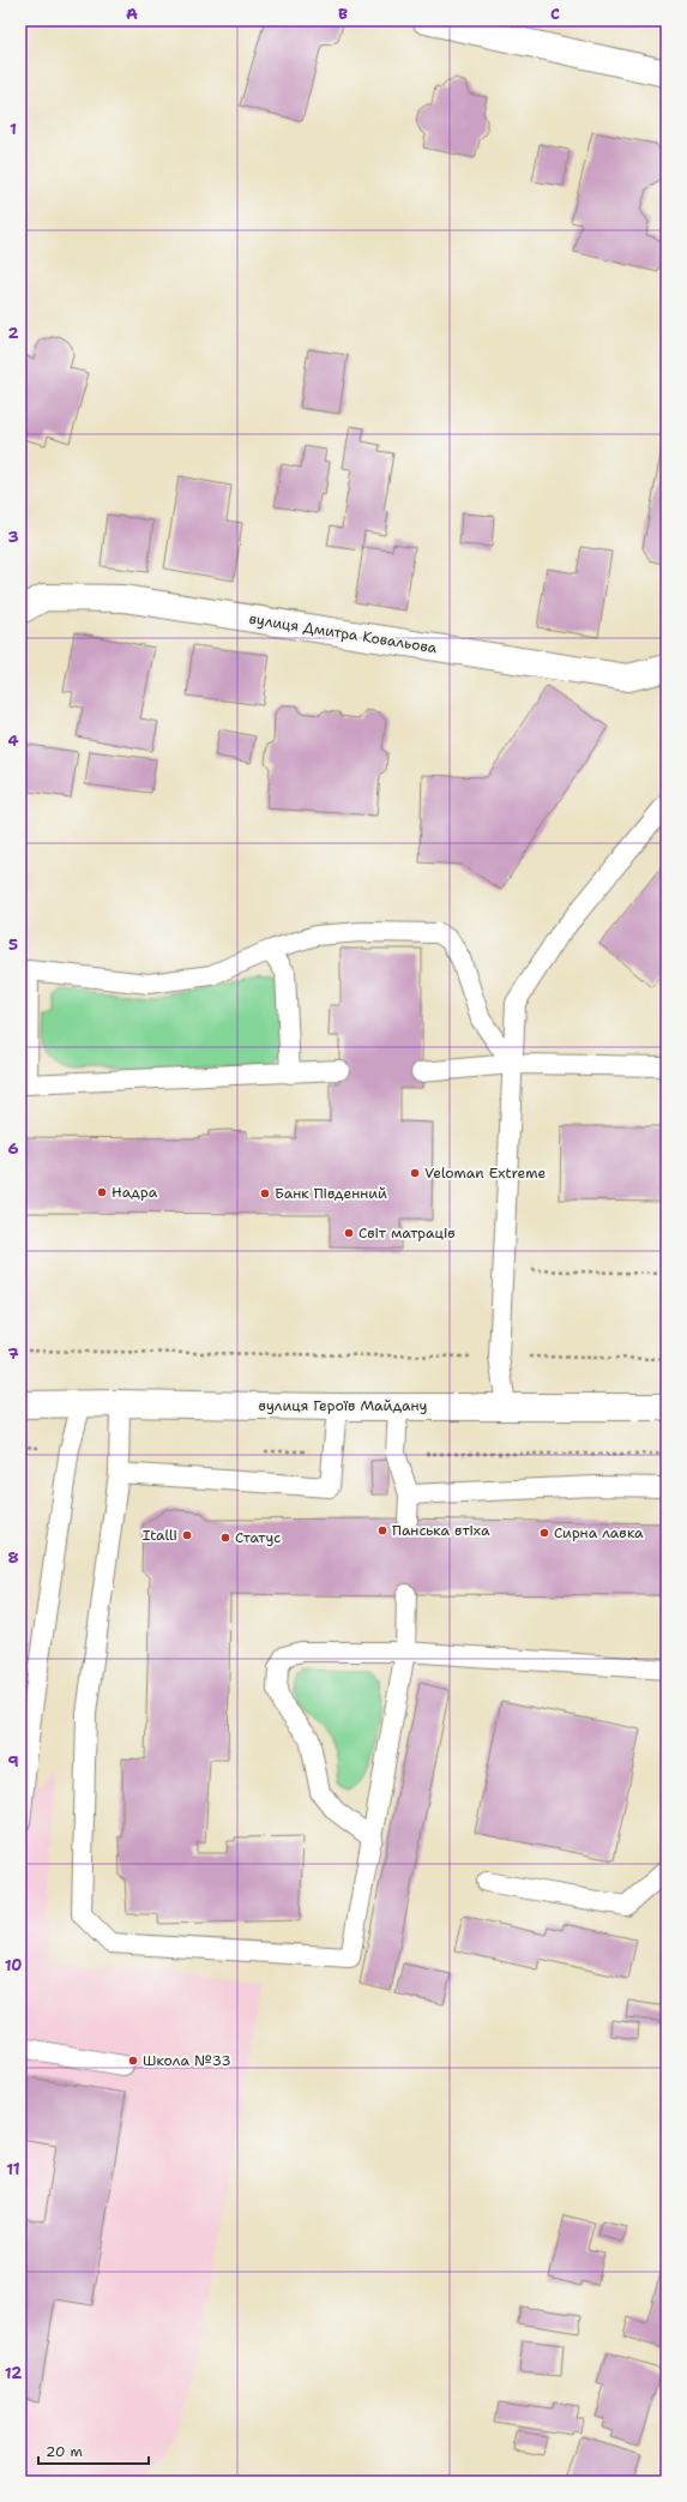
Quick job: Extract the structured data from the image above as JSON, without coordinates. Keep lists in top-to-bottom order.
{
  "streets": {
    "street": ["вулиця Дмитра Ковальова", "вулиця Героїв Майдану"]
  },
  "places": [
    "Veloman Extreme",
    "Надра",
    "Банк Південний",
    "Світ матраців",
    "Панська втіха",
    "Сирна лавка",
    "Italli",
    "Статус",
    "Школа №33"
  ],
  "scale_bar": "20 m",
  "grid": {
    "columns": ["A", "B", "C"],
    "rows": [
      "1",
      "2",
      "3",
      "4",
      "5",
      "6",
      "7",
      "8",
      "9",
      "10",
      "11",
      "12"
    ]
  }
}
